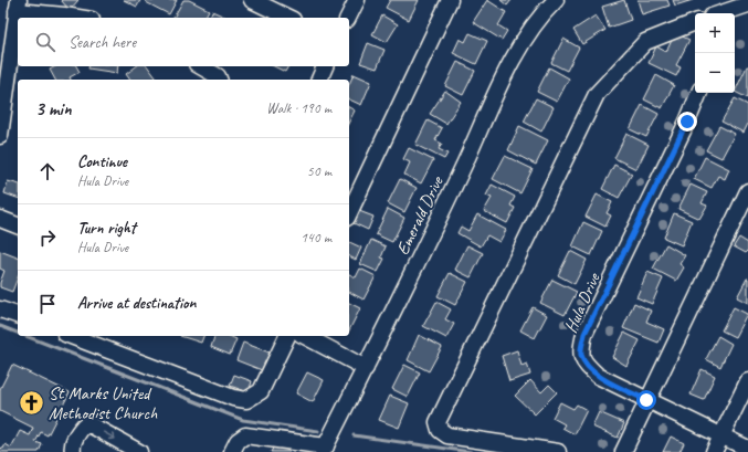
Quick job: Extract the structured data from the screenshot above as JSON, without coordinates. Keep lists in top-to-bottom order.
{
  "streets": {
    "street": ["Emerald Drive", "Hula Drive"]
  },
  "places": {
    "church": ["St Marks United Methodist Church"]
  },
  "page": {
    "map_buttons": ["+", "−"],
    "search": "Search here",
    "heading": ["3 min", "Walk · 190 m"],
    "list": [
      ["Continue", "Hula Drive", "50 m"],
      ["Turn right", "Hula Drive", "140 m"],
      "Arrive at destination"
    ]
  }
}
